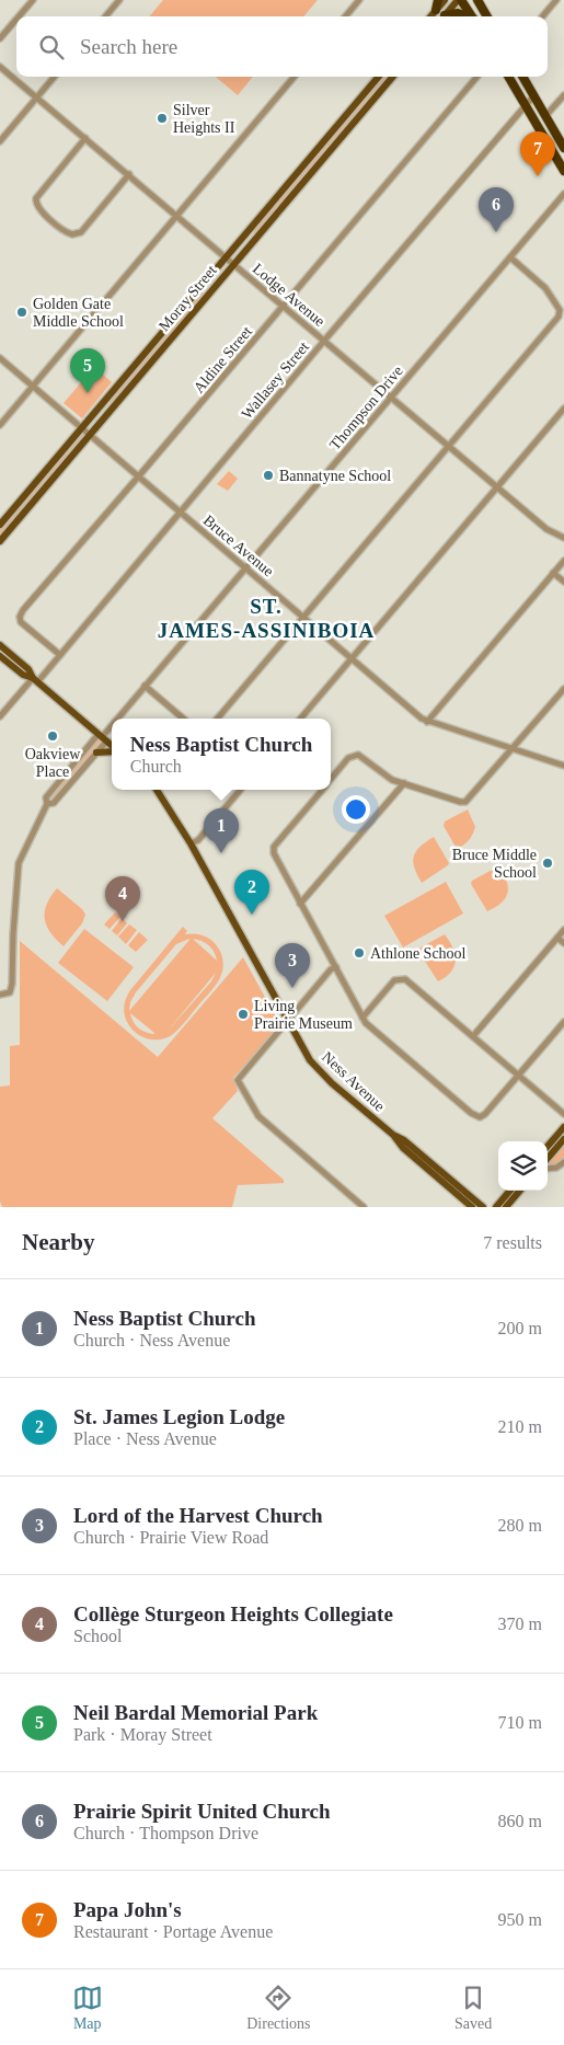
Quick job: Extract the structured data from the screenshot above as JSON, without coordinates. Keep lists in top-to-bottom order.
{
  "streets": {
    "main road": ["Moray Street", "Ness Avenue"],
    "street": [
      "Lodge Avenue",
      "Aldine Street",
      "Wallasey Street",
      "Thompson Drive",
      "Bruce Avenue"
    ]
  },
  "crossings": [
    ["Lodge Avenue", "Moray Street"],
    ["Lodge Avenue", "Aldine Street"],
    ["Lodge Avenue", "Wallasey Street"],
    ["Lodge Avenue", "Thompson Drive"],
    ["Moray Street", "Bruce Avenue"],
    ["Aldine Street", "Wallasey Street"],
    ["Aldine Street", "Bruce Avenue"],
    ["Wallasey Street", "Bruce Avenue"],
    ["Thompson Drive", "Bruce Avenue"]
  ],
  "districts": ["ST. JAMES-ASSINIBOIA"],
  "places": [
    "Silver Heights II",
    "Golden Gate Middle School",
    "Bannatyne School",
    "Oakview Place",
    "Bruce Middle School",
    "Athlone School",
    "Living Prairie Museum"
  ],
  "page": {
    "search": "Search here",
    "pins": [
      "7",
      "6",
      "5",
      "1",
      "2",
      "4",
      "3"
    ],
    "popup": ["Ness Baptist Church", "Church"],
    "heading": ["Nearby", "7 results"],
    "list": [
      {
        "mark": "1",
        "name": "Ness Baptist Church",
        "note": "Church · Ness Avenue",
        "value": "200 m"
      },
      {
        "mark": "2",
        "name": "St. James Legion Lodge",
        "note": "Place · Ness Avenue",
        "value": "210 m"
      },
      {
        "mark": "3",
        "name": "Lord of the Harvest Church",
        "note": "Church · Prairie View Road",
        "value": "280 m"
      },
      {
        "mark": "4",
        "name": "Collège Sturgeon Heights Collegiate",
        "note": "School",
        "value": "370 m"
      },
      {
        "mark": "5",
        "name": "Neil Bardal Memorial Park",
        "note": "Park · Moray Street",
        "value": "710 m"
      },
      {
        "mark": "6",
        "name": "Prairie Spirit United Church",
        "note": "Church · Thompson Drive",
        "value": "860 m"
      },
      {
        "mark": "7",
        "name": "Papa John's",
        "note": "Restaurant · Portage Avenue",
        "value": "950 m"
      }
    ],
    "nav": ["Map", "Directions", "Saved"]
  }
}
